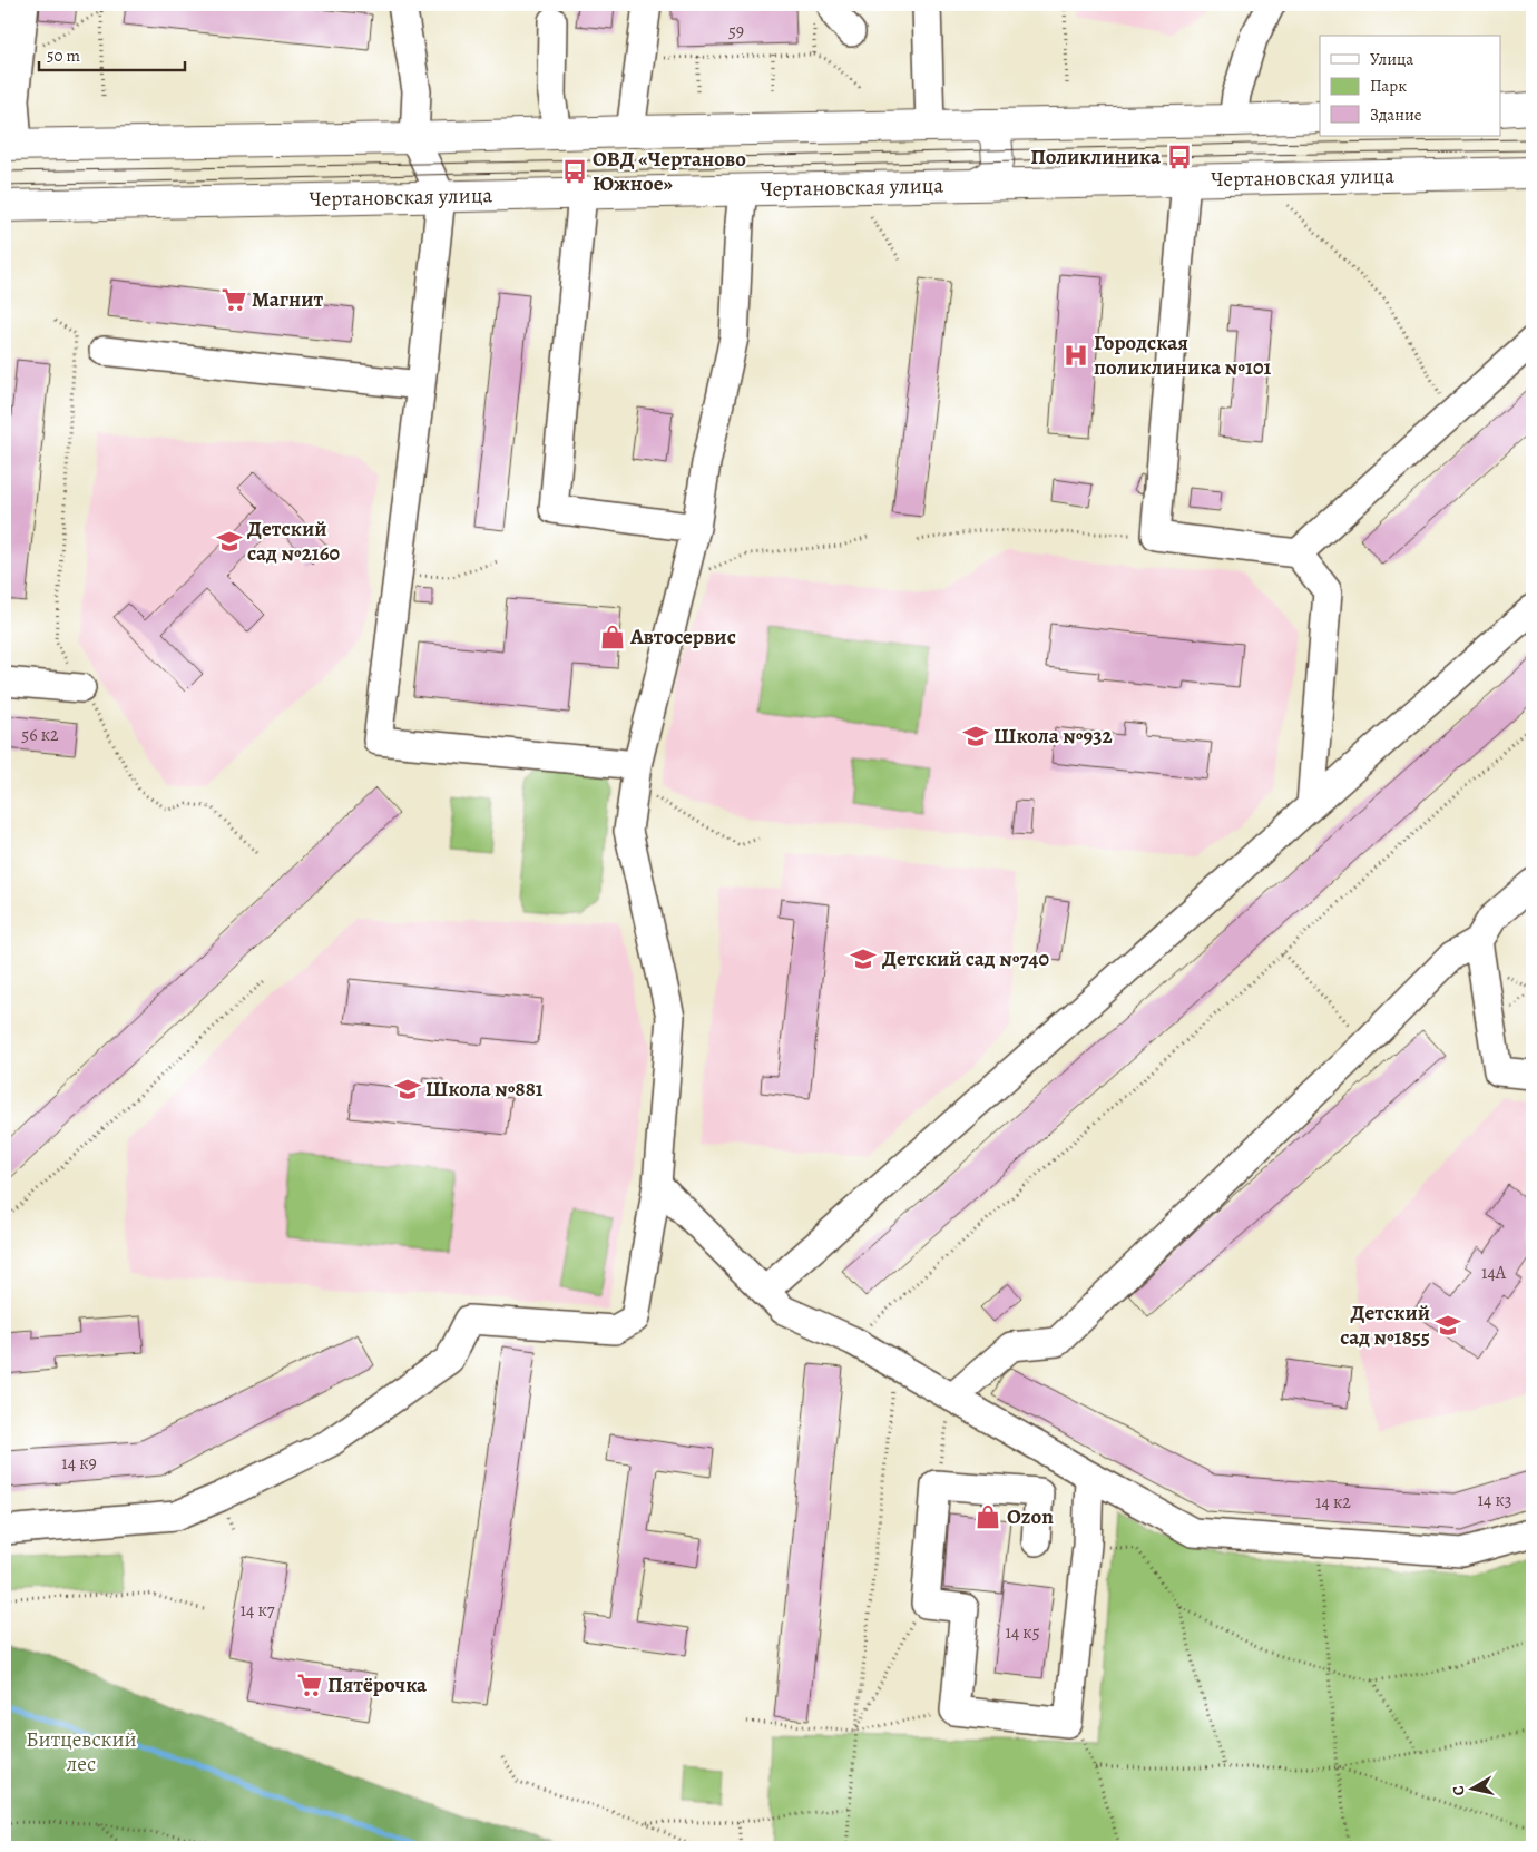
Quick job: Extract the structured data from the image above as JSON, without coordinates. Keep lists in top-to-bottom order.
{
  "streets": {
    "main road": ["Чертановская улица"]
  },
  "parks": ["Битцевский лес"],
  "places": {
    "bus stop": ["Поликлиника", "ОВД «Чертаново Южное»"],
    "supermarket": ["Магнит", "Пятёрочка"],
    "hospital": ["Городская поликлиника №101"],
    "school or university": [
      "Детский сад №2160",
      "Школа №932",
      "Детский сад №740",
      "Школа №881",
      "Детский сад №1855"
    ],
    "shop": ["Автосервис", "Ozon"]
  },
  "house_numbers": [
    "59",
    "56 к2",
    "14А",
    "14 к9",
    "14 к3",
    "14 к2",
    "14 к7",
    "14 к5"
  ],
  "legend": ["Улица", "Парк", "Здание"],
  "scale_bar": "50 m",
  "north": "left"
}
